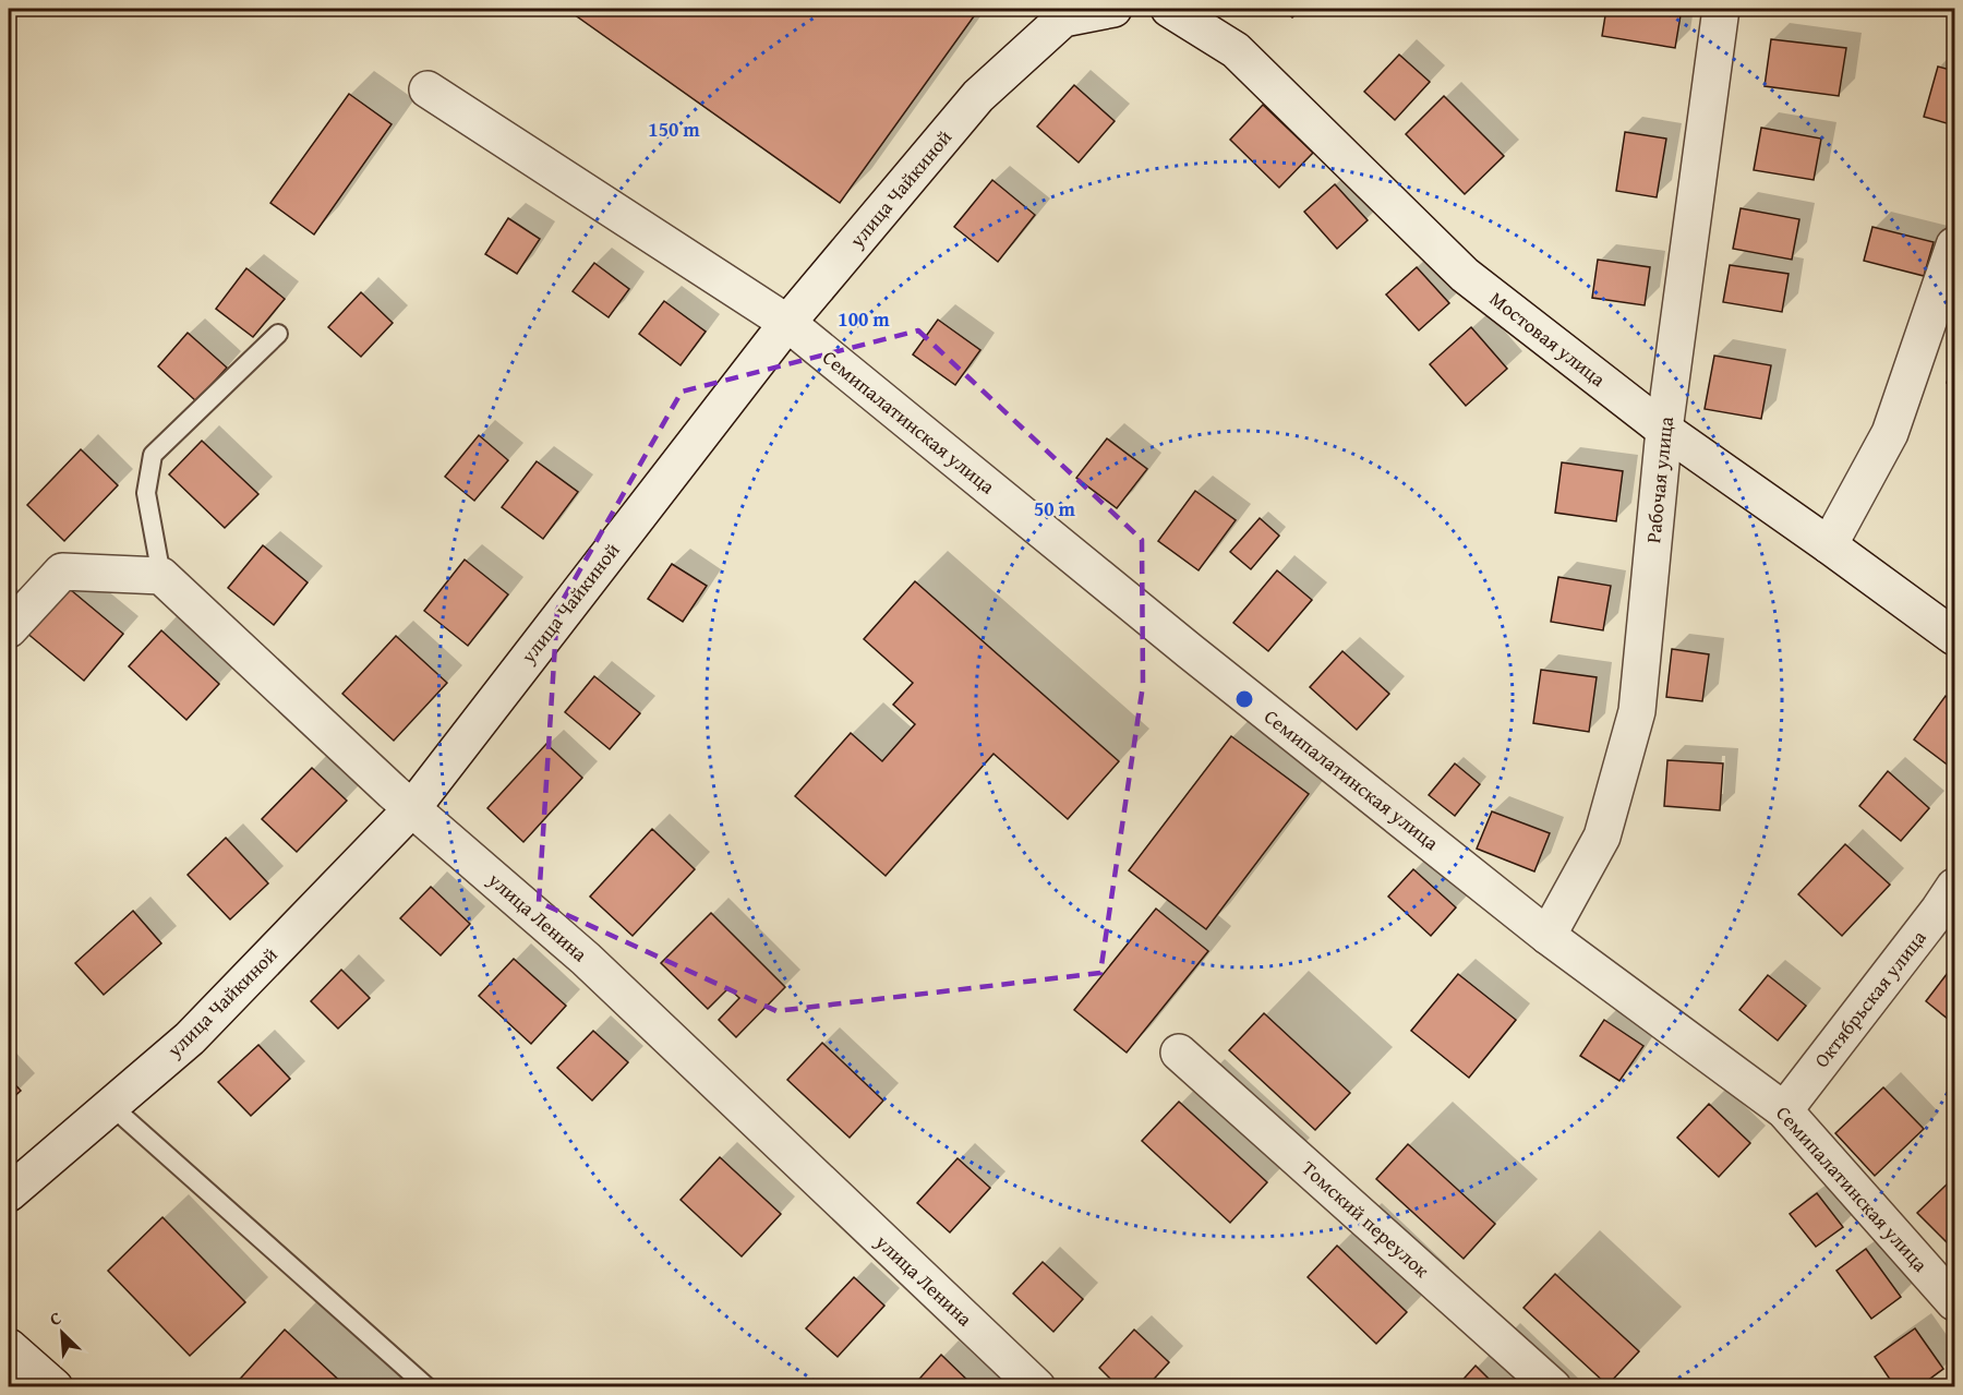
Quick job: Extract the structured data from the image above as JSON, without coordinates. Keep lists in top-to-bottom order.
{
  "streets": {
    "street": [
      "улица Чайкиной",
      "Мостовая улица",
      "Семипалатинская улица",
      "Рабочая улица",
      "улица Ленина",
      "Октябрьская улица",
      "Томский переулок"
    ]
  },
  "crossings": [
    ["улица Чайкиной", "Семипалатинская улица"],
    ["улица Чайкиной", "улица Ленина"],
    ["Мостовая улица", "Рабочая улица"],
    ["Семипалатинская улица", "Рабочая улица"],
    ["Семипалатинская улица", "Октябрьская улица"]
  ],
  "north": "top left",
  "rings": ["150 m", "100 m", "50 m"]
}
